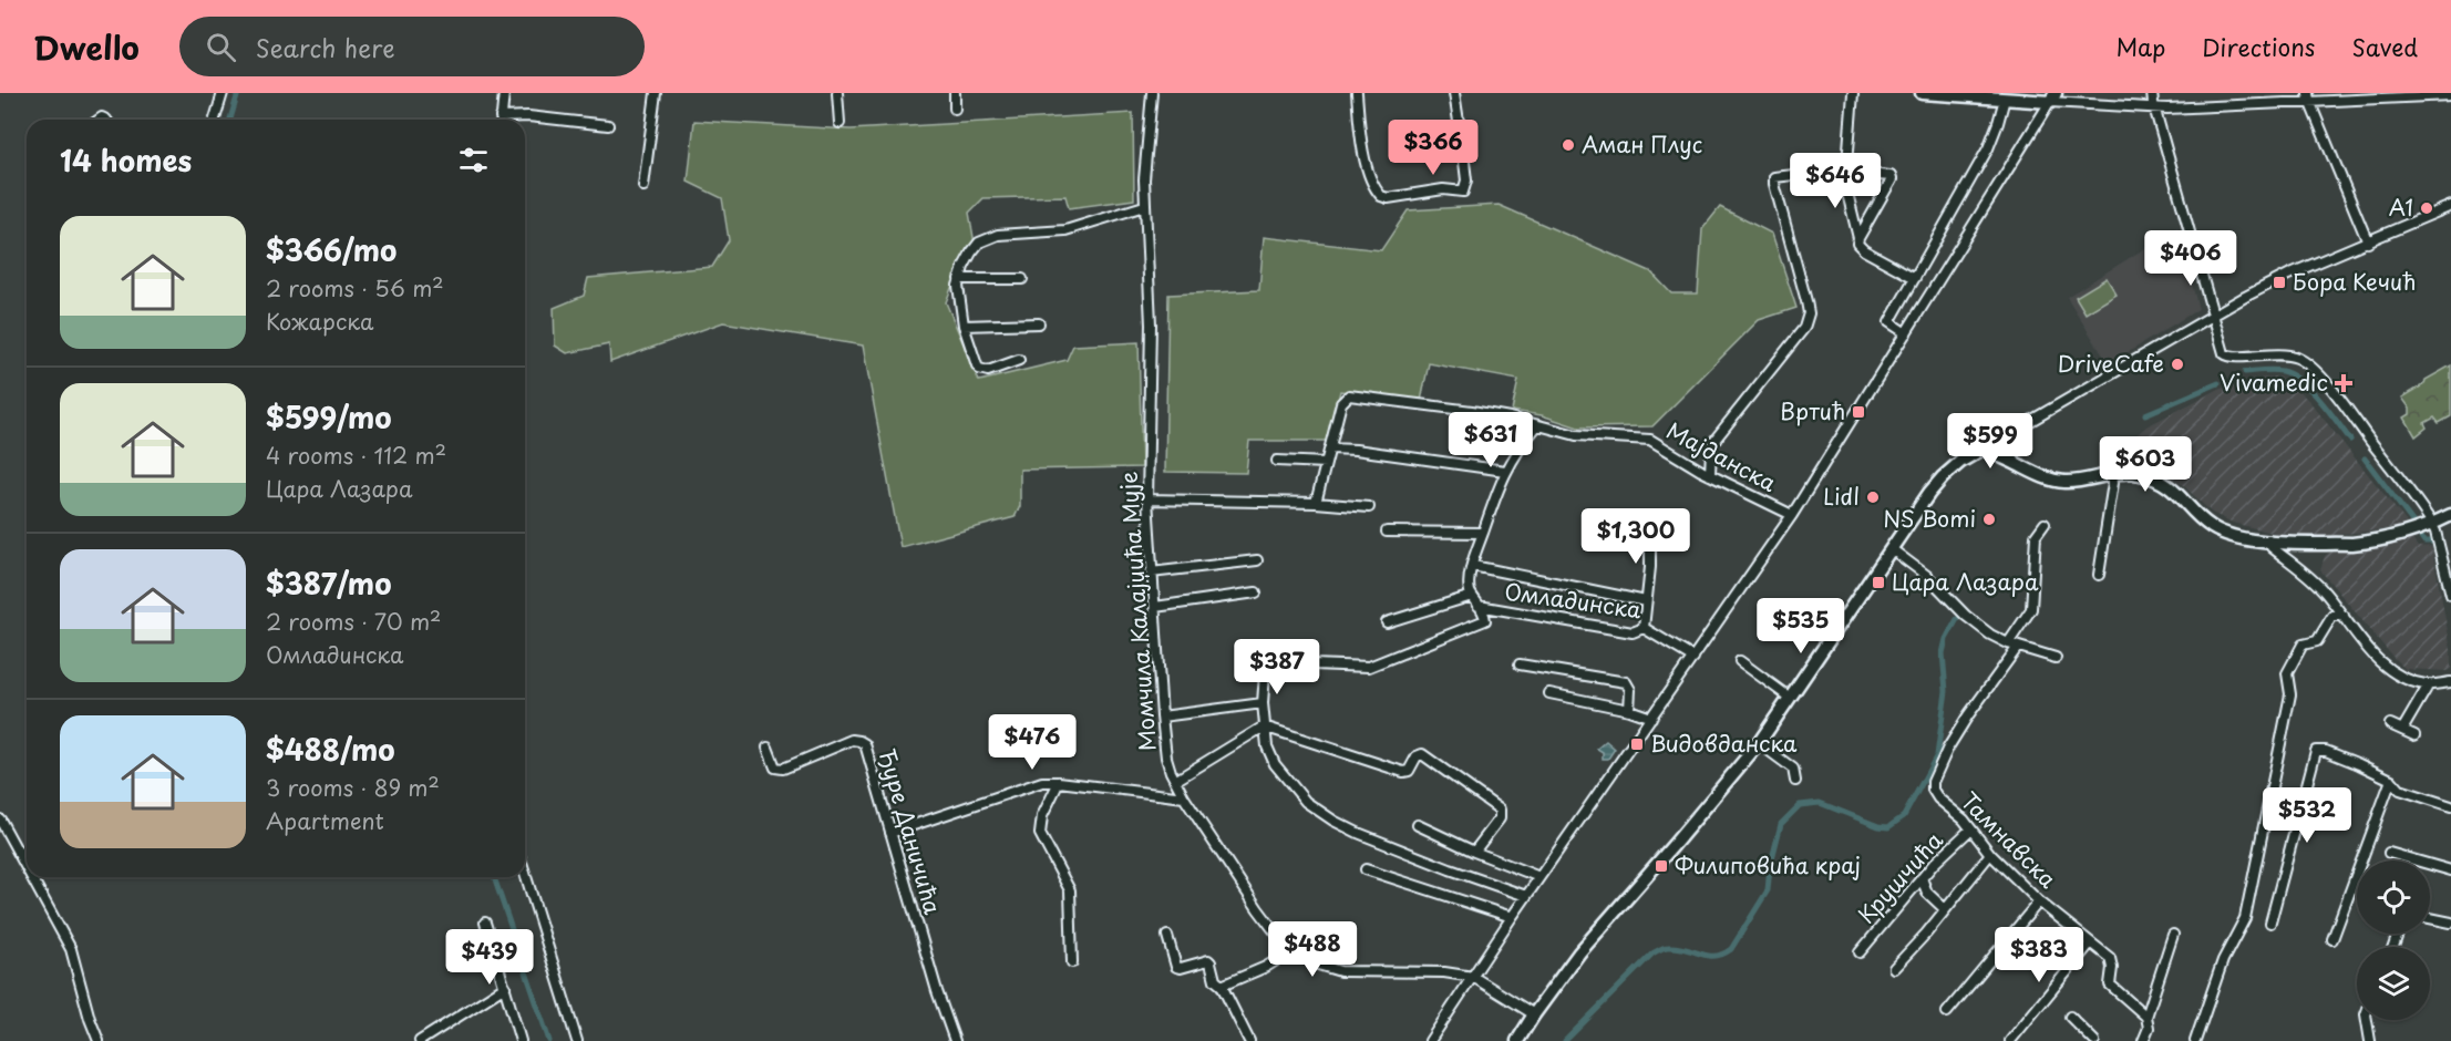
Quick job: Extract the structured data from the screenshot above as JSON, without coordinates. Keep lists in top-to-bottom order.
{
  "streets": {
    "street": [
      "Мајданска",
      "Омладинска",
      "Момчила Калајџића Мује",
      "Ђуре Даничића",
      "Тамнавска",
      "Крушчића"
    ]
  },
  "crossings": [
    ["Мајданска", "Омладинска"],
    ["Тамнавска", "Крушчића"]
  ],
  "places": {
    "other": [
      "Аман Плус",
      "A1",
      "DriveCafe",
      "Lidl",
      "NS Bomi"
    ],
    "transit": [
      "Бора Кечић",
      "Вртић",
      "Цара Лазара",
      "Видовданска",
      "Филиповића крај"
    ],
    "health": ["Vivamedic"]
  },
  "page": {
    "header": "Dwello",
    "search": "Search here",
    "nav": ["Map", "Directions", "Saved"],
    "price": [
      "$366",
      "$646",
      "$406",
      "$631",
      "$599",
      "$603",
      "$1,300",
      "$535",
      "$387",
      "$476",
      "$532",
      "$488",
      "$383",
      "$439"
    ],
    "heading": "14 homes",
    "list": [
      {
        "name": "$366/mo",
        "note": "2 rooms · 56 m² · Кожарска"
      },
      {
        "name": "$599/mo",
        "note": "4 rooms · 112 m² · Цара Лазара"
      },
      {
        "name": "$387/mo",
        "note": "2 rooms · 70 m² · Омладинска"
      },
      {
        "name": "$488/mo",
        "note": "3 rooms · 89 m² · Apartment"
      }
    ]
  }
}
